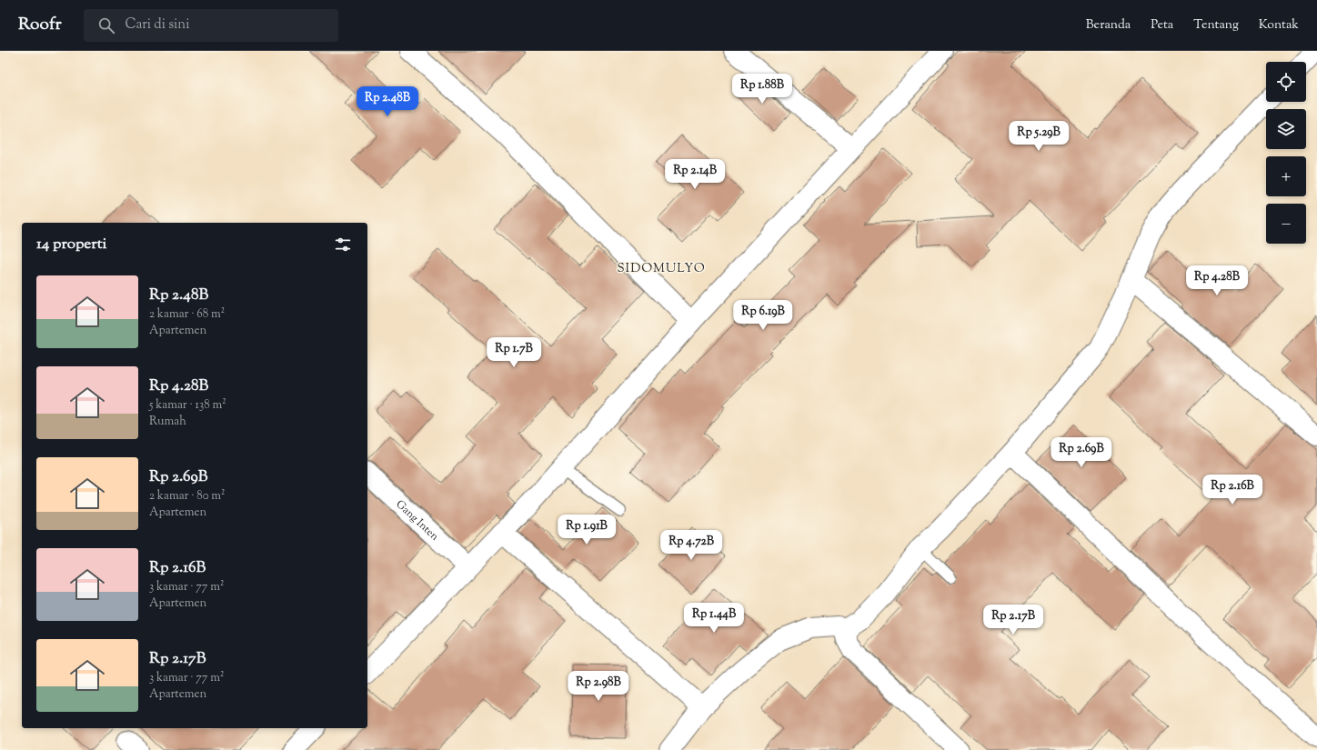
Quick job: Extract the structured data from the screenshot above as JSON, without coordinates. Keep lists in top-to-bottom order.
{
  "streets": {
    "street": ["Gang Inten"]
  },
  "districts": ["SIDOMULYO"],
  "page": {
    "header": "Roofr",
    "search": "Cari di sini",
    "nav": [
      "Beranda",
      "Peta",
      "Tentang",
      "Kontak"
    ],
    "map_buttons": ["+", "−"],
    "price": [
      "Rp 1.88B",
      "Rp 2.48B",
      "Rp 5.29B",
      "Rp 2.14B",
      "Rp 4.28B",
      "Rp 6.19B",
      "Rp 1.7B",
      "Rp 2.69B",
      "Rp 2.16B",
      "Rp 1.91B",
      "Rp 4.72B",
      "Rp 1.44B",
      "Rp 2.17B",
      "Rp 2.98B"
    ],
    "heading": "14 properti",
    "list": [
      {
        "name": "Rp 2.48B",
        "note": "2 kamar · 68 m² · Apartemen"
      },
      {
        "name": "Rp 4.28B",
        "note": "5 kamar · 138 m² · Rumah"
      },
      {
        "name": "Rp 2.69B",
        "note": "2 kamar · 80 m² · Apartemen"
      },
      {
        "name": "Rp 2.16B",
        "note": "3 kamar · 77 m² · Apartemen"
      },
      {
        "name": "Rp 2.17B",
        "note": "3 kamar · 77 m² · Apartemen"
      }
    ]
  }
}
